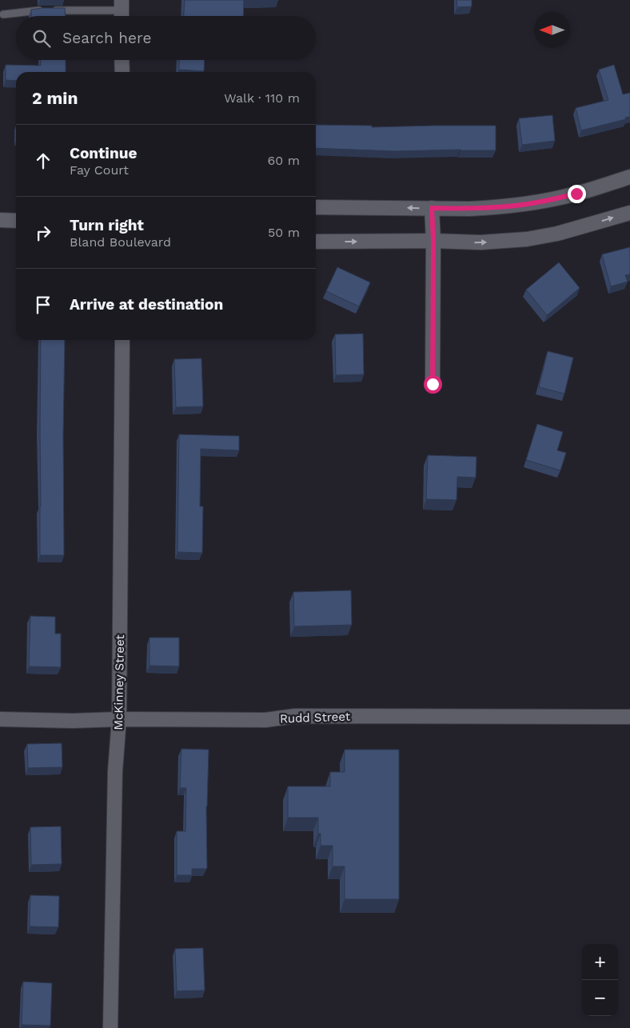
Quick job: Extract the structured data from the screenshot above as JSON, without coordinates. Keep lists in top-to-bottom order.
{
  "streets": {
    "street": ["McKinney Street", "Rudd Street"]
  },
  "crossings": [
    ["McKinney Street", "Rudd Street"]
  ],
  "north": "left",
  "page": {
    "search": "Search here",
    "heading": ["2 min", "Walk · 110 m"],
    "list": [
      ["Continue", "Fay Court", "60 m"],
      ["Turn right", "Bland Boulevard", "50 m"],
      "Arrive at destination"
    ],
    "map_buttons": ["+", "−"]
  }
}
